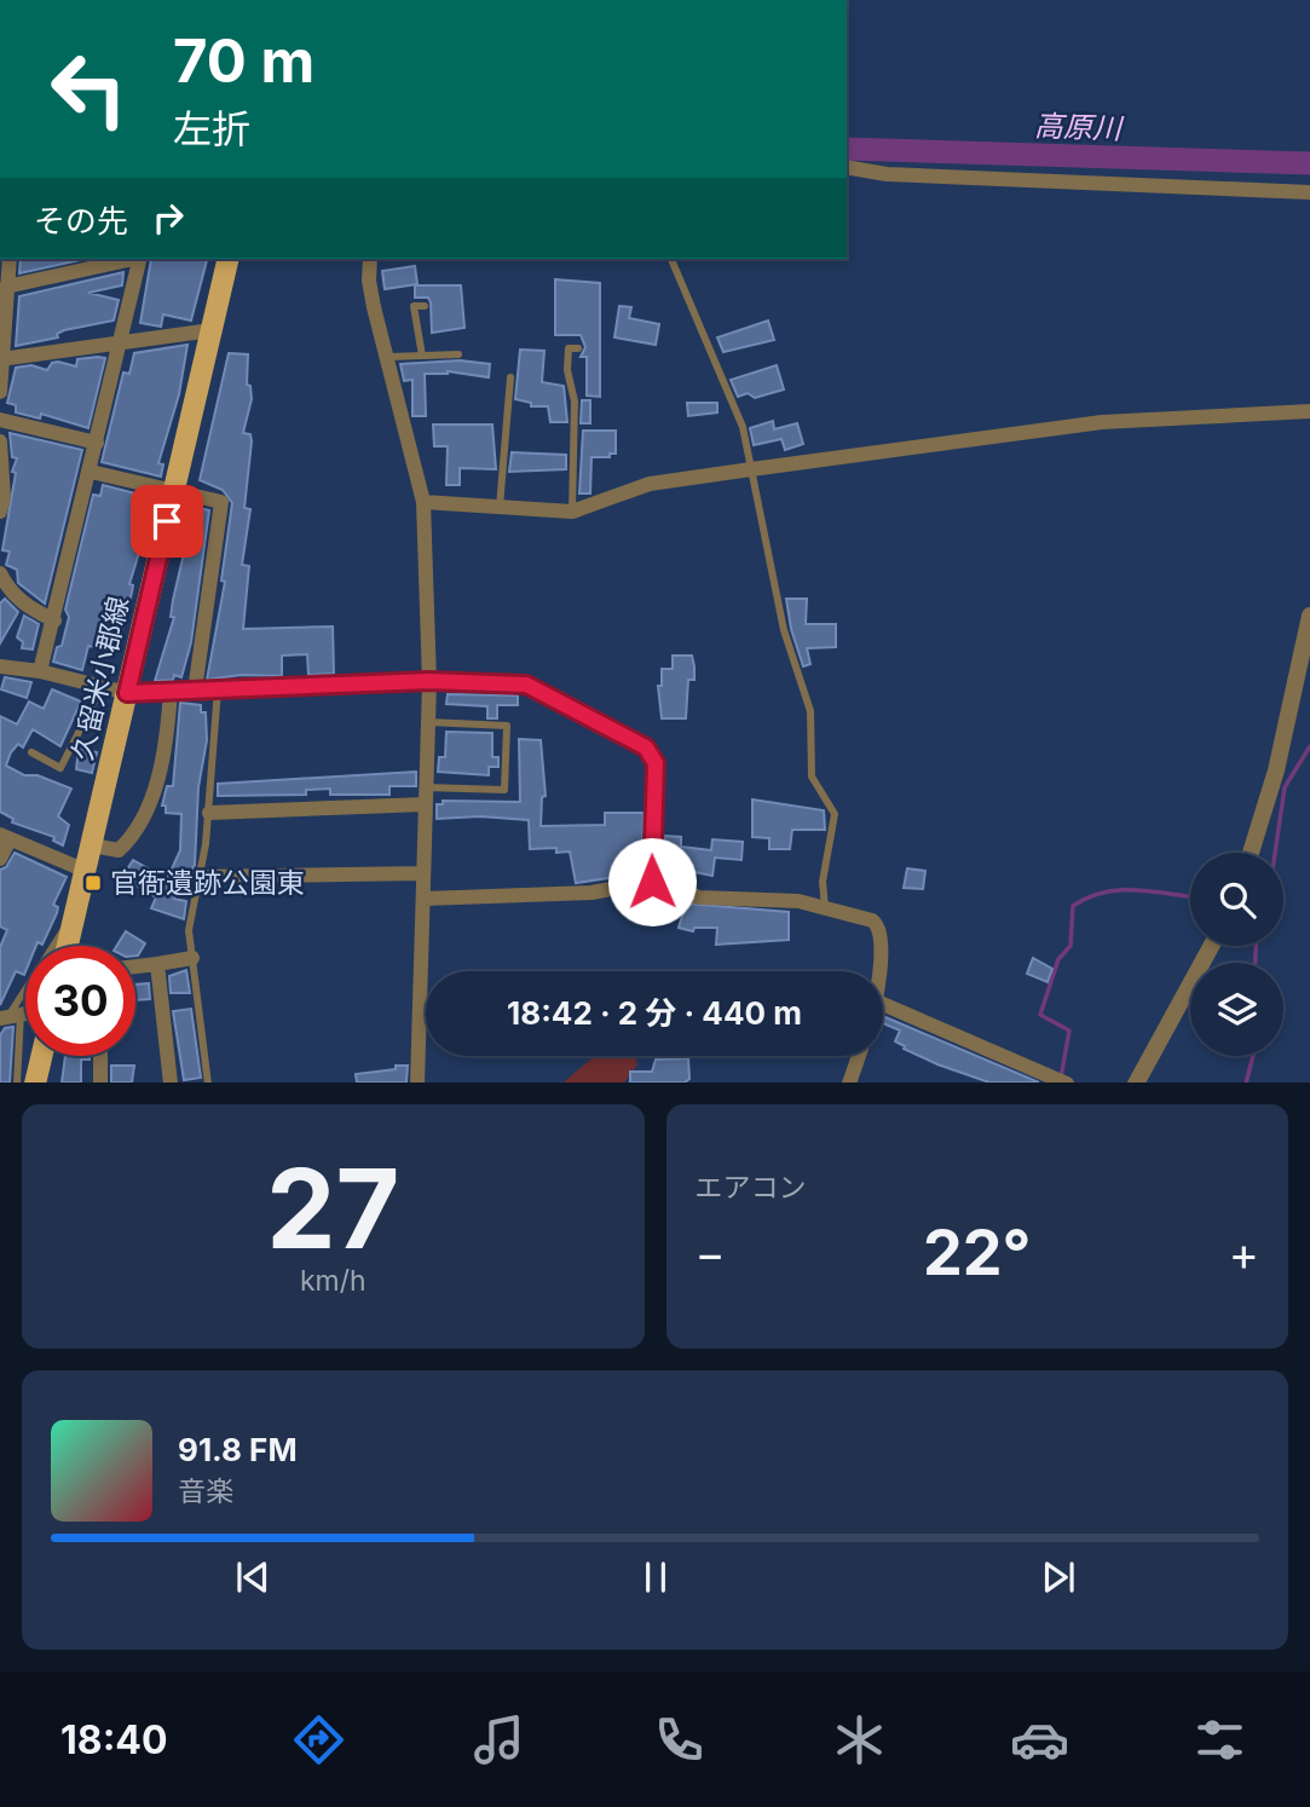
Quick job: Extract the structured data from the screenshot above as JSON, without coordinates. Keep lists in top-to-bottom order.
{
  "streets": {
    "main road": ["久留米小郡線"]
  },
  "water": ["高原川"],
  "places": {
    "transit": ["官衙遺跡公園東"]
  },
  "page": {
    "turn": ["70 m", "左折"],
    "then": "その先",
    "limit": "30",
    "trip": "18:42 · 2 分 · 440 m",
    "tile": [
      ["27", "km/h"],
      "エアコン"
    ],
    "heat": ["−", "22°", "+"],
    "song": ["91.8 FM", "音楽"],
    "tabs": "18:40"
  }
}
